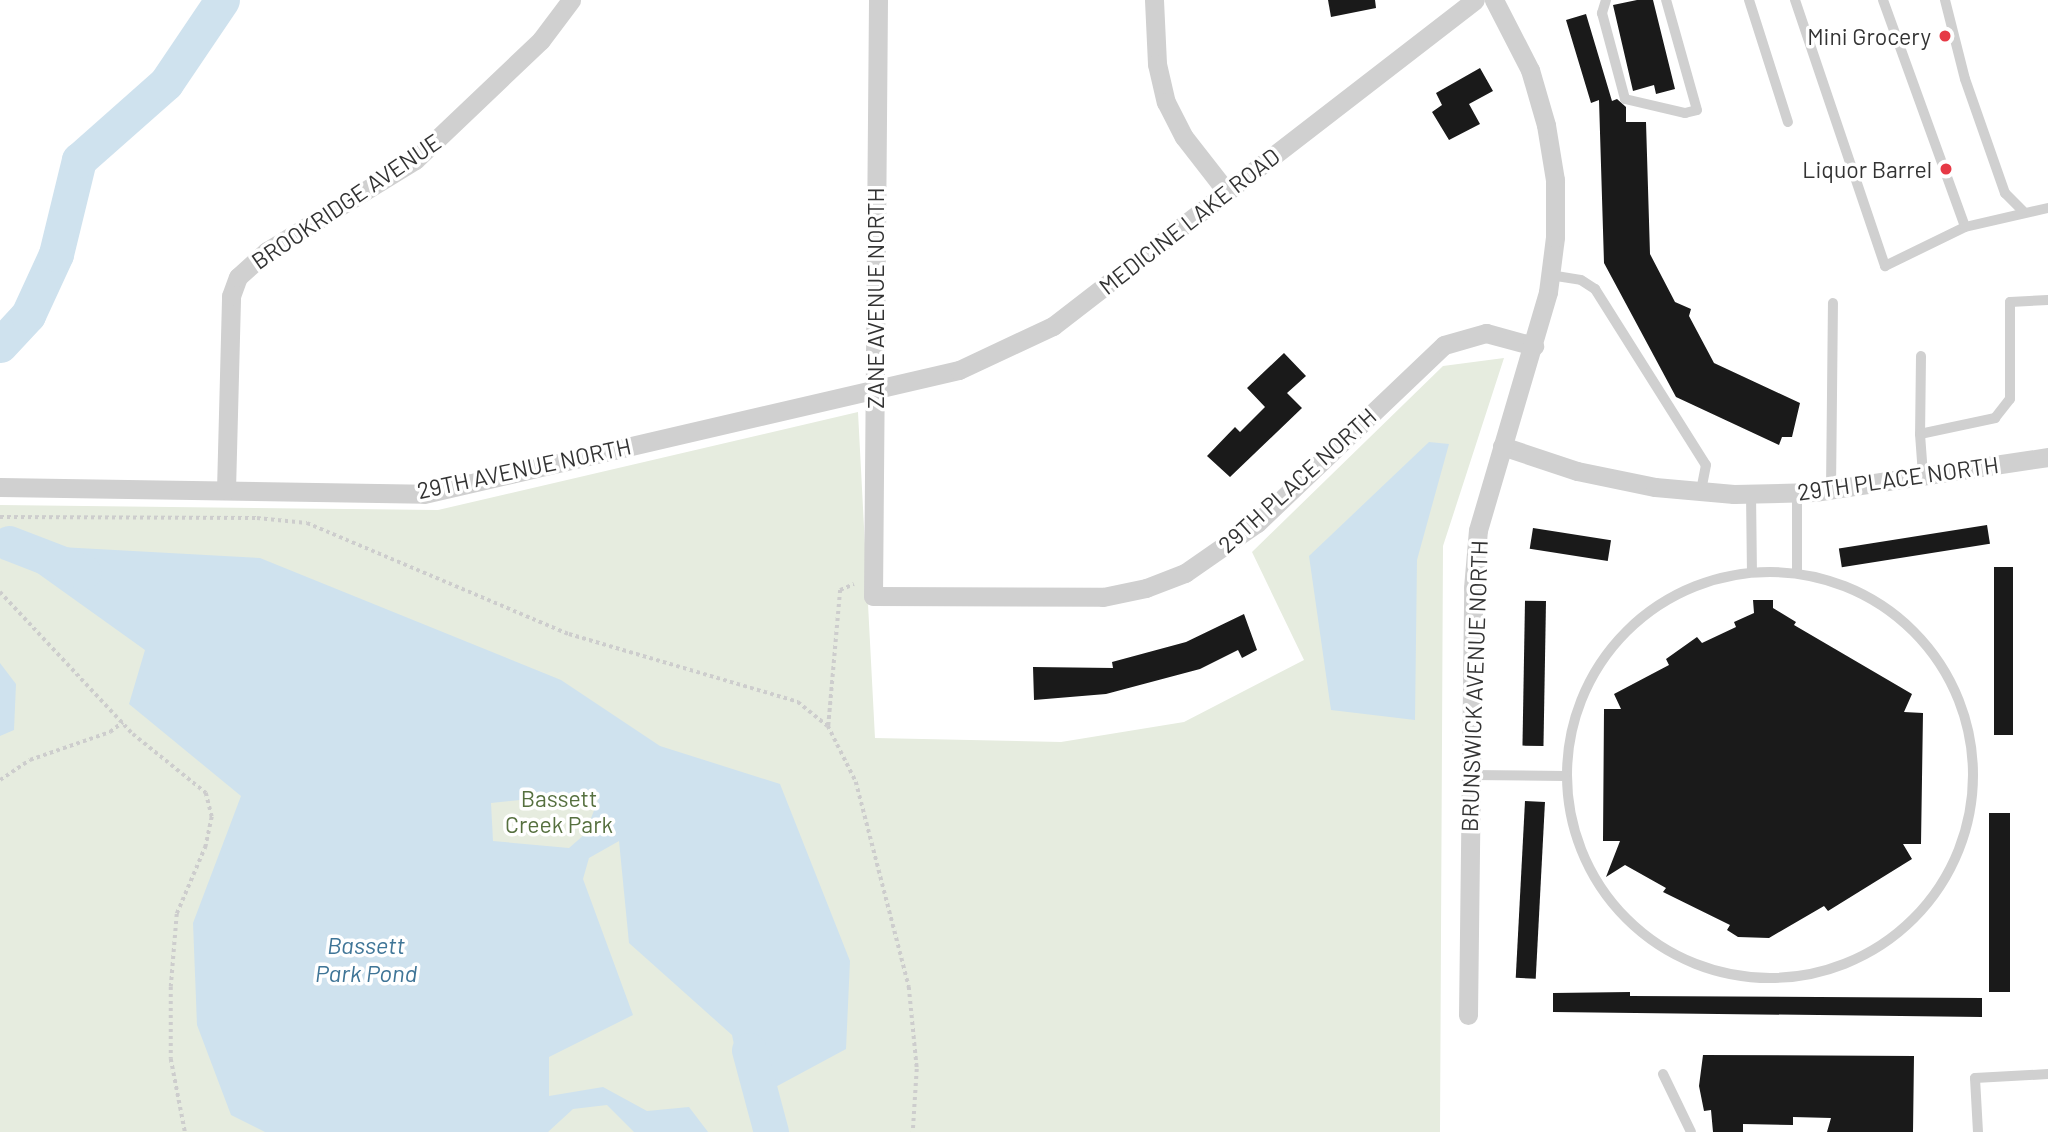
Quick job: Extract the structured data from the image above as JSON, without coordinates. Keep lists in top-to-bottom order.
{
  "streets": {
    "street": [
      "BROOKRIDGE AVENUE",
      "MEDICINE LAKE ROAD",
      "ZANE AVENUE NORTH",
      "29TH AVENUE NORTH",
      "29TH PLACE NORTH",
      "BRUNSWICK AVENUE NORTH"
    ]
  },
  "crossings": [
    ["BROOKRIDGE AVENUE", "29TH AVENUE NORTH"],
    ["MEDICINE LAKE ROAD", "ZANE AVENUE NORTH"],
    ["MEDICINE LAKE ROAD", "29TH AVENUE NORTH"],
    ["ZANE AVENUE NORTH", "29TH AVENUE NORTH"],
    ["ZANE AVENUE NORTH", "29TH PLACE NORTH"],
    ["29TH PLACE NORTH", "BRUNSWICK AVENUE NORTH"]
  ],
  "water": ["Bassett Park Pond"],
  "parks": ["Bassett Creek Park"],
  "places": ["Mini Grocery", "Liquor Barrel"]
}
